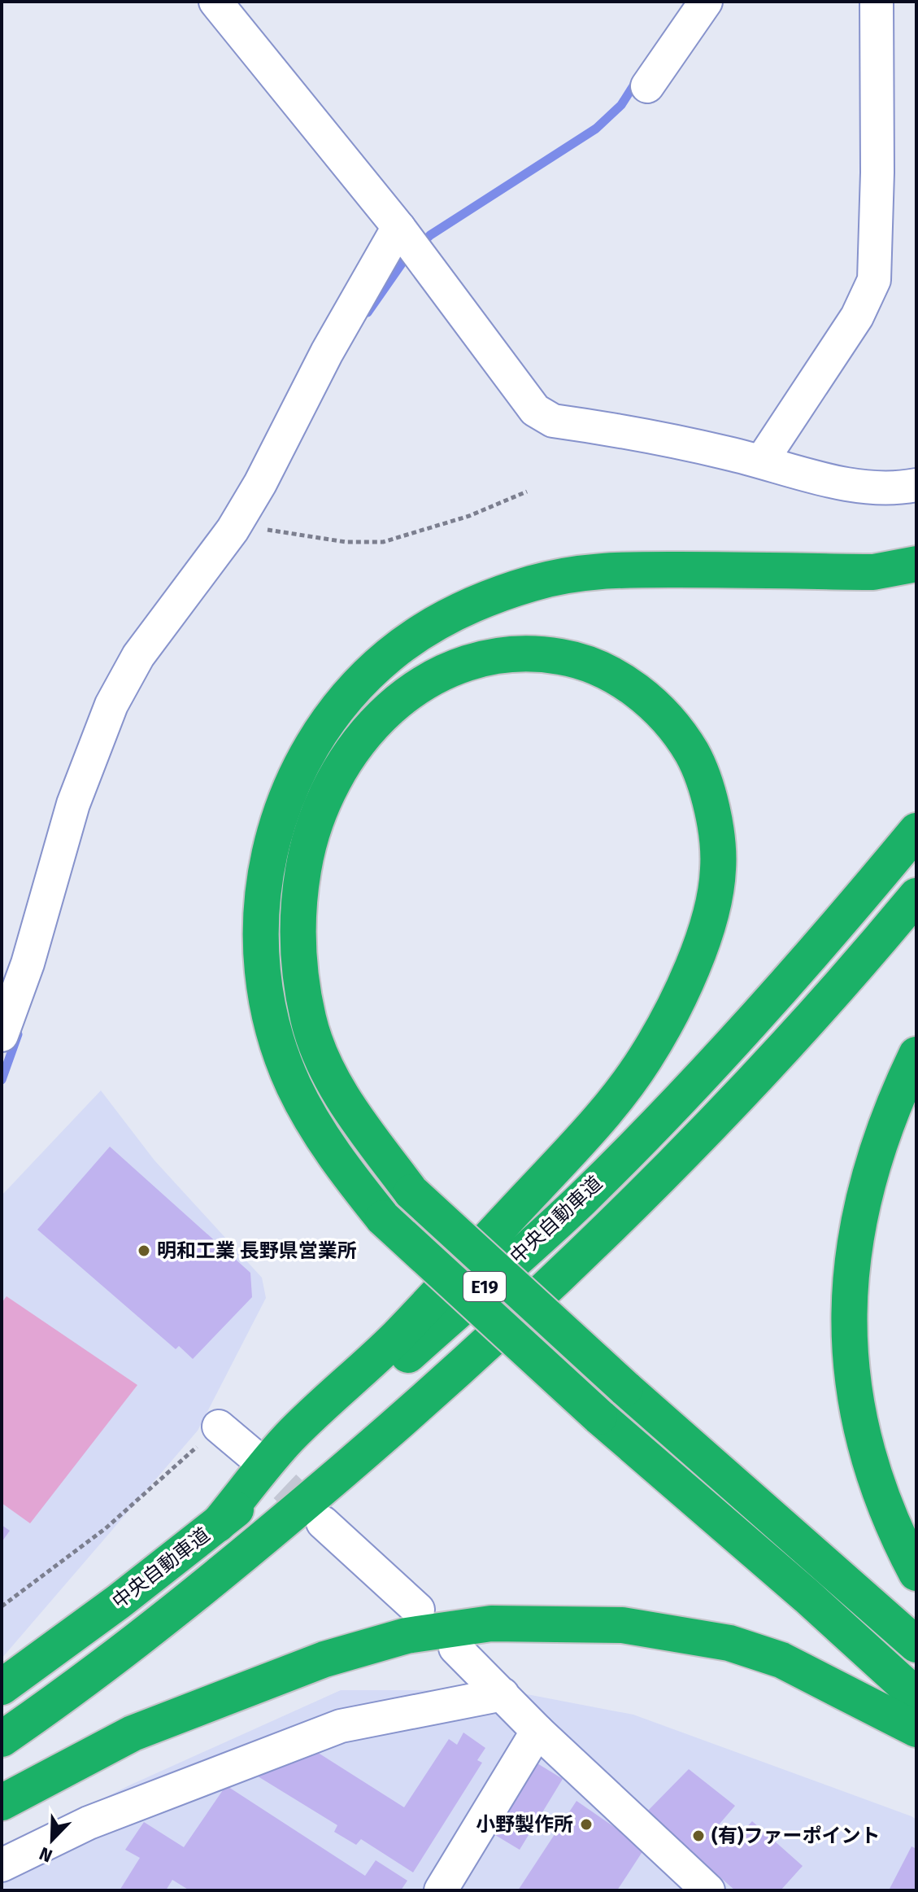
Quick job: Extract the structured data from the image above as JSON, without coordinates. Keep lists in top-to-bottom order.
{
  "streets": {
    "highway": ["中央自動車道", "E19"]
  },
  "places": ["明和工業 長野県営業所", "小野製作所", "(有)ファーポイント"],
  "north": "bottom left"
}
